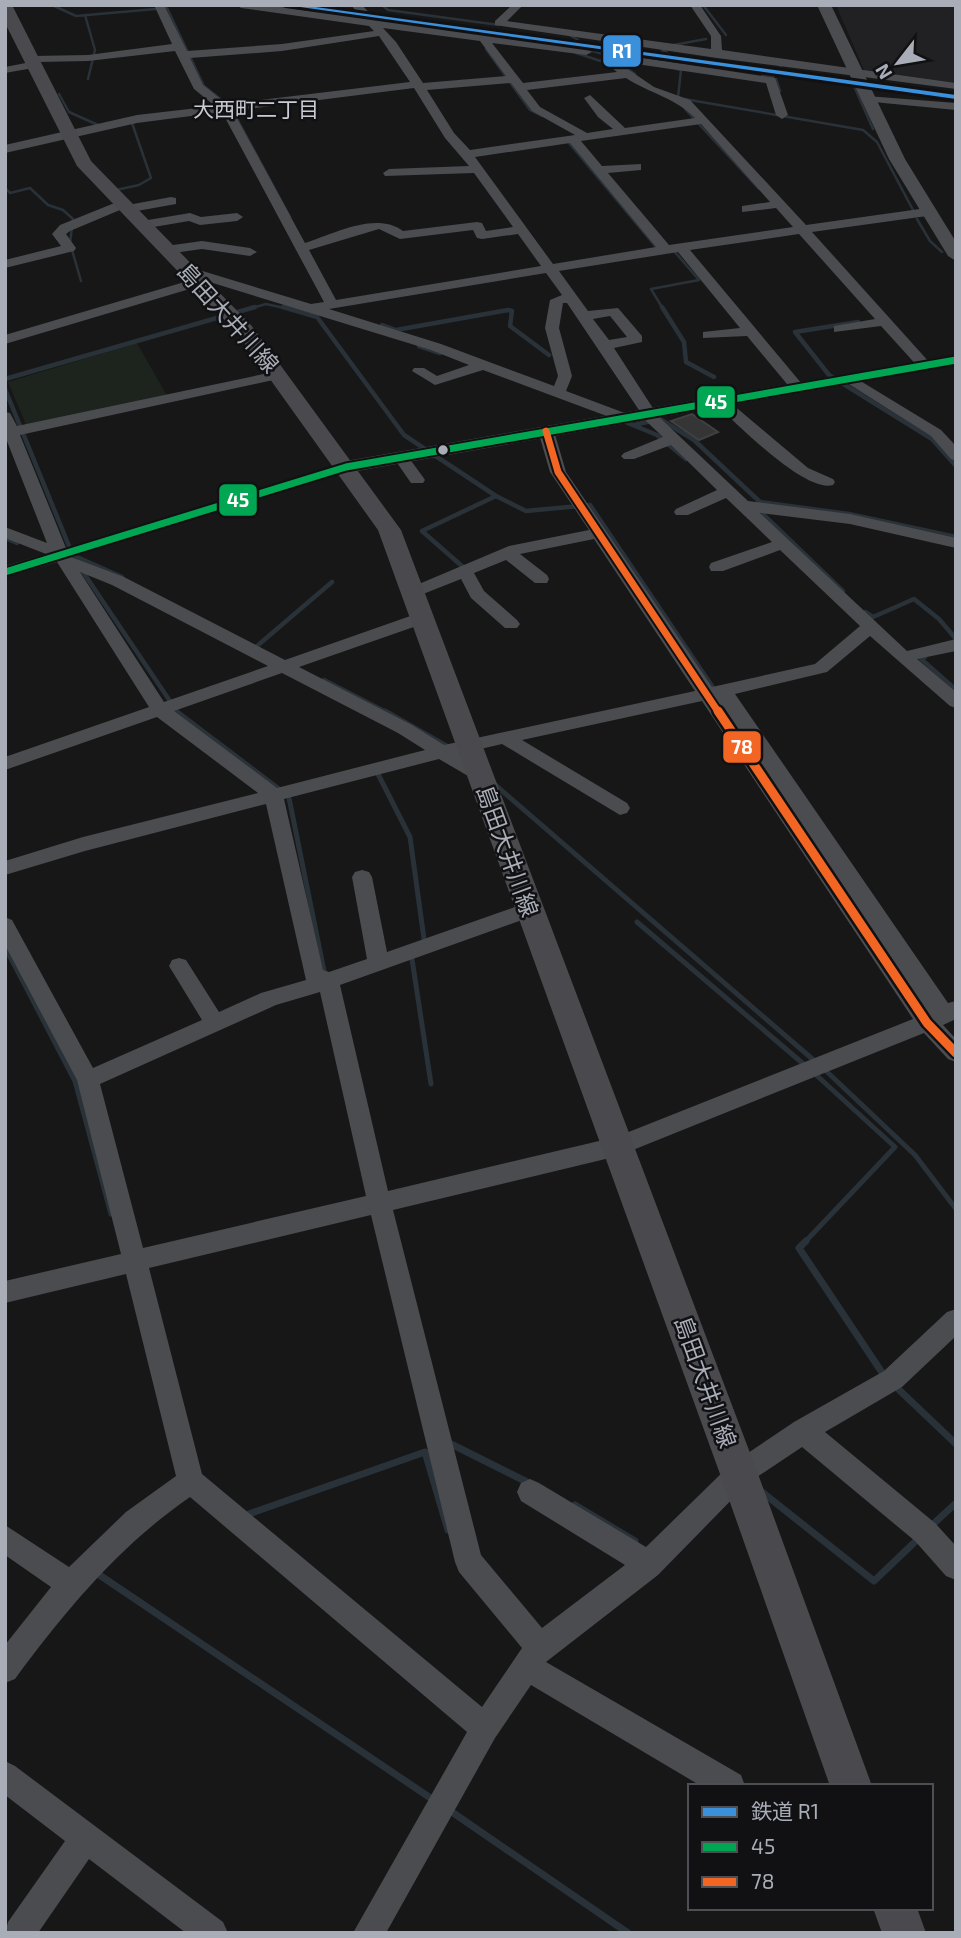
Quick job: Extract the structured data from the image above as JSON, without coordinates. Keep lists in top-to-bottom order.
{
  "streets": {
    "main road": ["島田大井川線"]
  },
  "districts": ["大西町二丁目"],
  "lines": ["rail line R1", "transit line 45", "transit line 78"],
  "legend": ["鉄道 R1", "45", "78"],
  "north": "bottom left"
}
